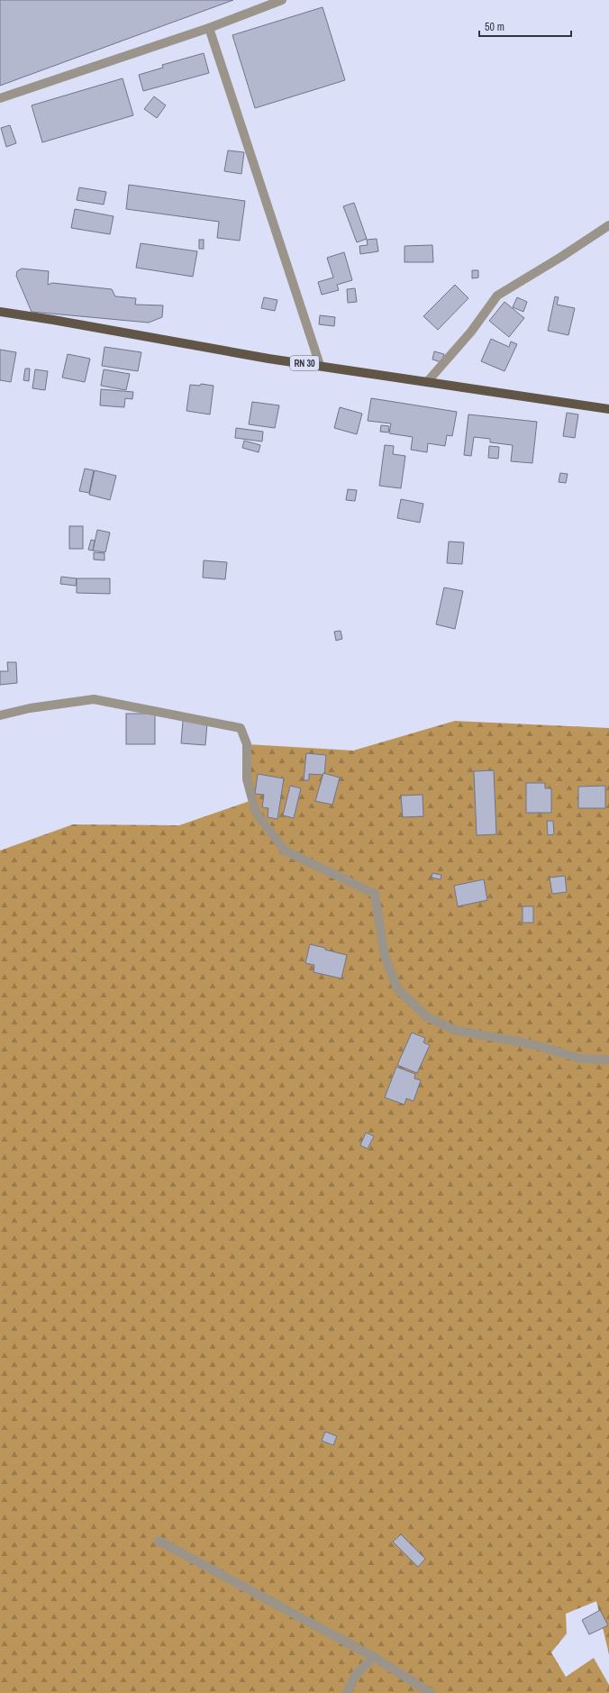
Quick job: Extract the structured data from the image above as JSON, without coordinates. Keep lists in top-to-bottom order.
{
  "streets": {
    "main road": ["RN 30"]
  },
  "scale_bar": "50 m"
}
